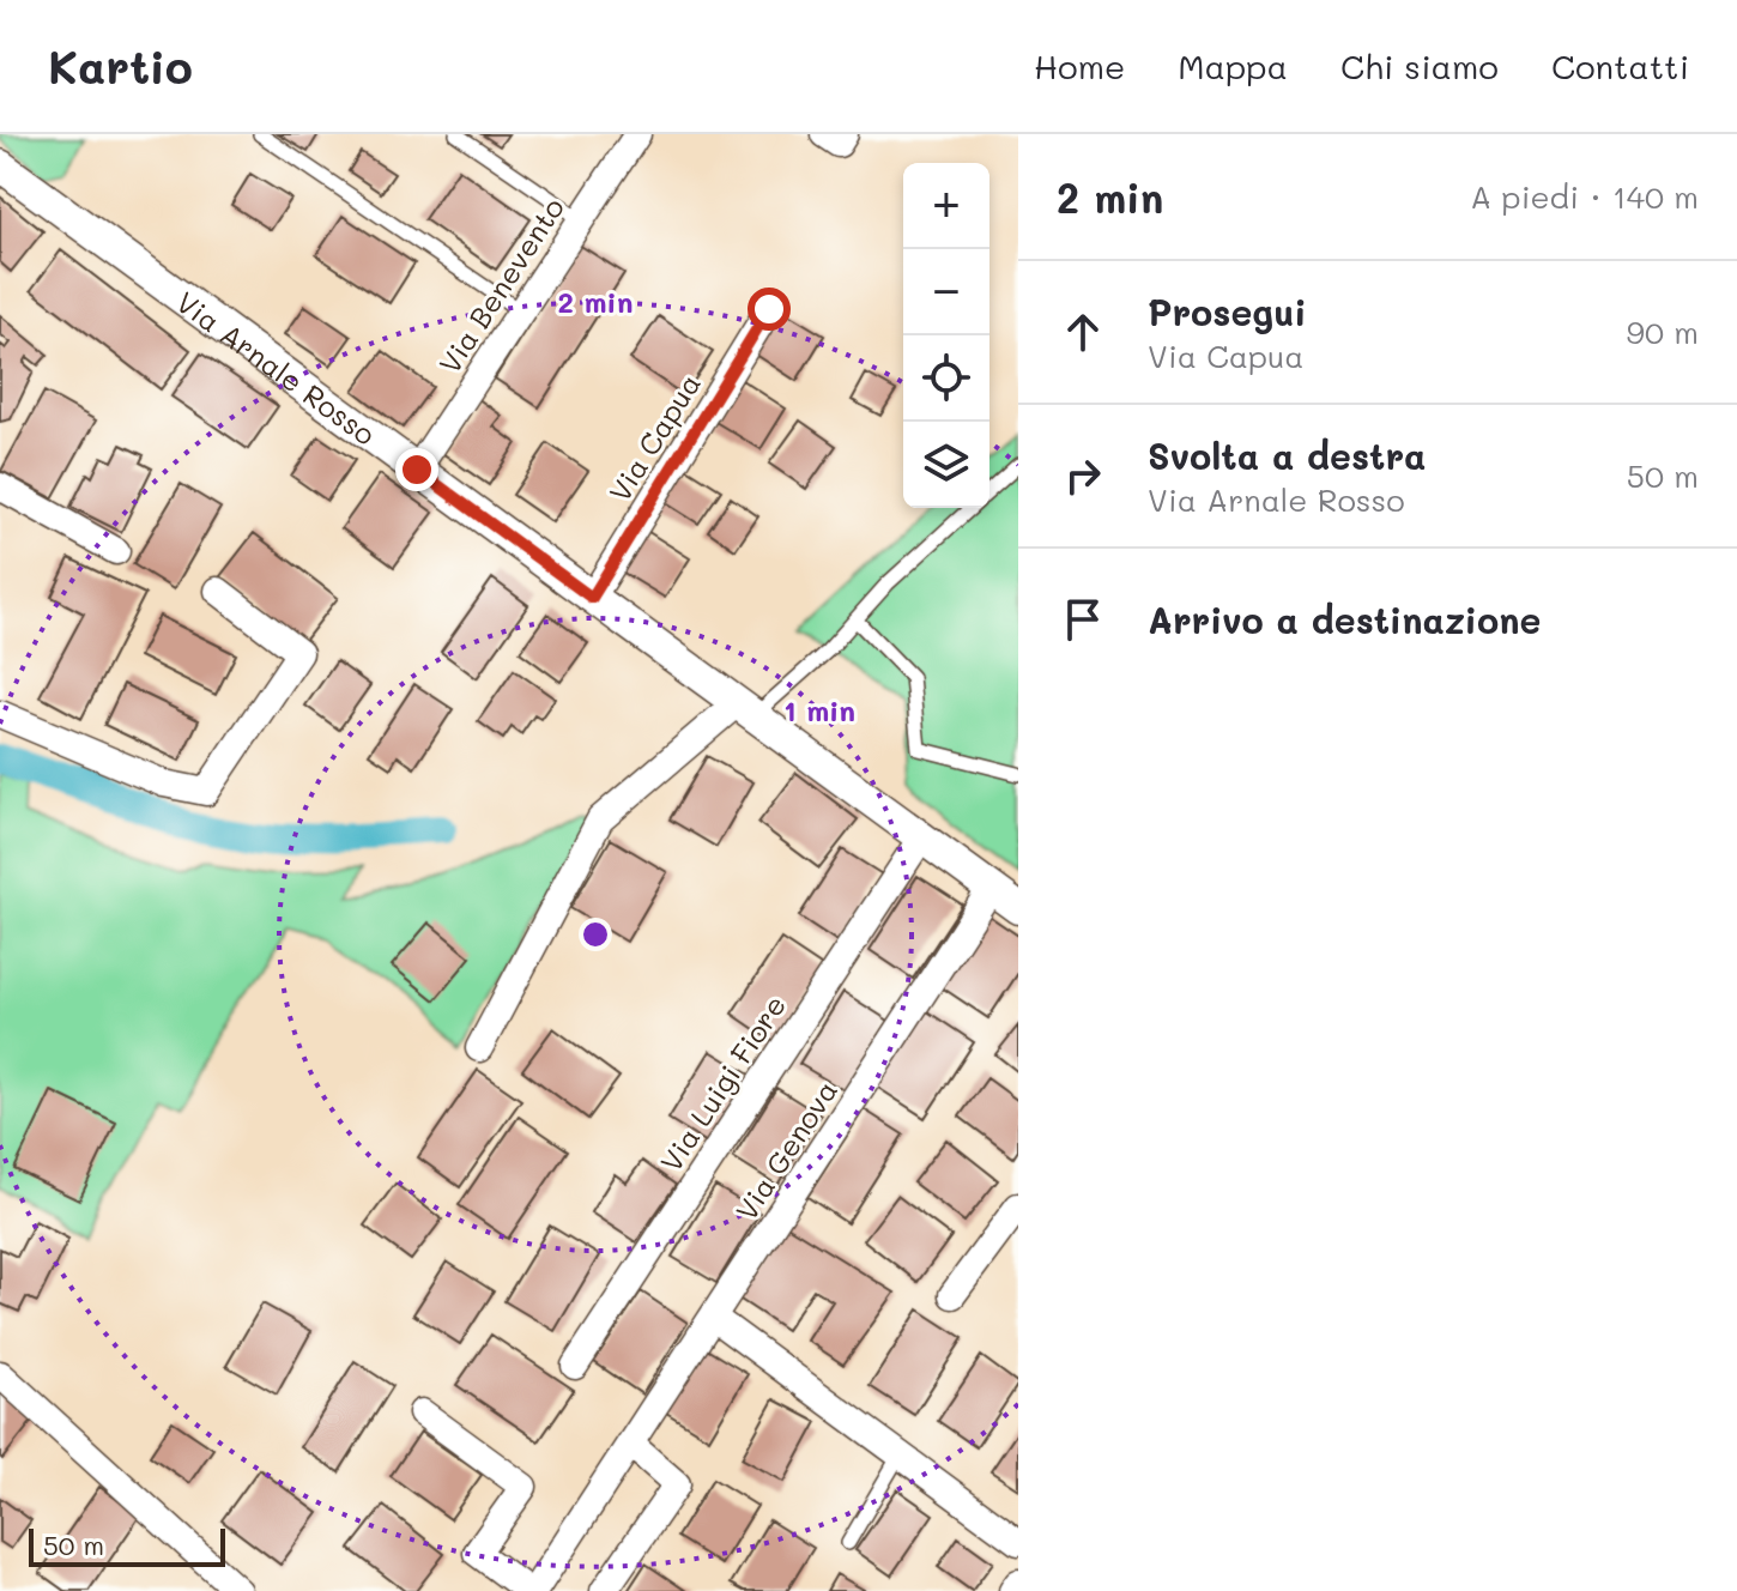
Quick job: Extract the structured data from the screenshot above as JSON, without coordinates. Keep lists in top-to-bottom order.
{
  "streets": {
    "street": [
      "Via Benevento",
      "Via Arnale Rosso",
      "Via Capua",
      "Via Luigi Fiore",
      "Via Genova"
    ]
  },
  "crossings": [
    ["Via Benevento", "Via Arnale Rosso"],
    ["Via Arnale Rosso", "Via Capua"],
    ["Via Arnale Rosso", "Via Luigi Fiore"],
    ["Via Arnale Rosso", "Via Genova"]
  ],
  "scale_bar": "50 m",
  "page": {
    "header": "Kartio",
    "nav": [
      "Home",
      "Mappa",
      "Chi siamo",
      "Contatti"
    ],
    "heading": ["2 min", "A piedi · 140 m"],
    "map_buttons": ["+", "−"],
    "list": [
      ["Prosegui", "Via Capua", "90 m"],
      ["Svolta a destra", "Via Arnale Rosso", "50 m"],
      "Arrivo a destinazione"
    ],
    "scale": "50 m"
  },
  "rings": ["2 min", "1 min"]
}
